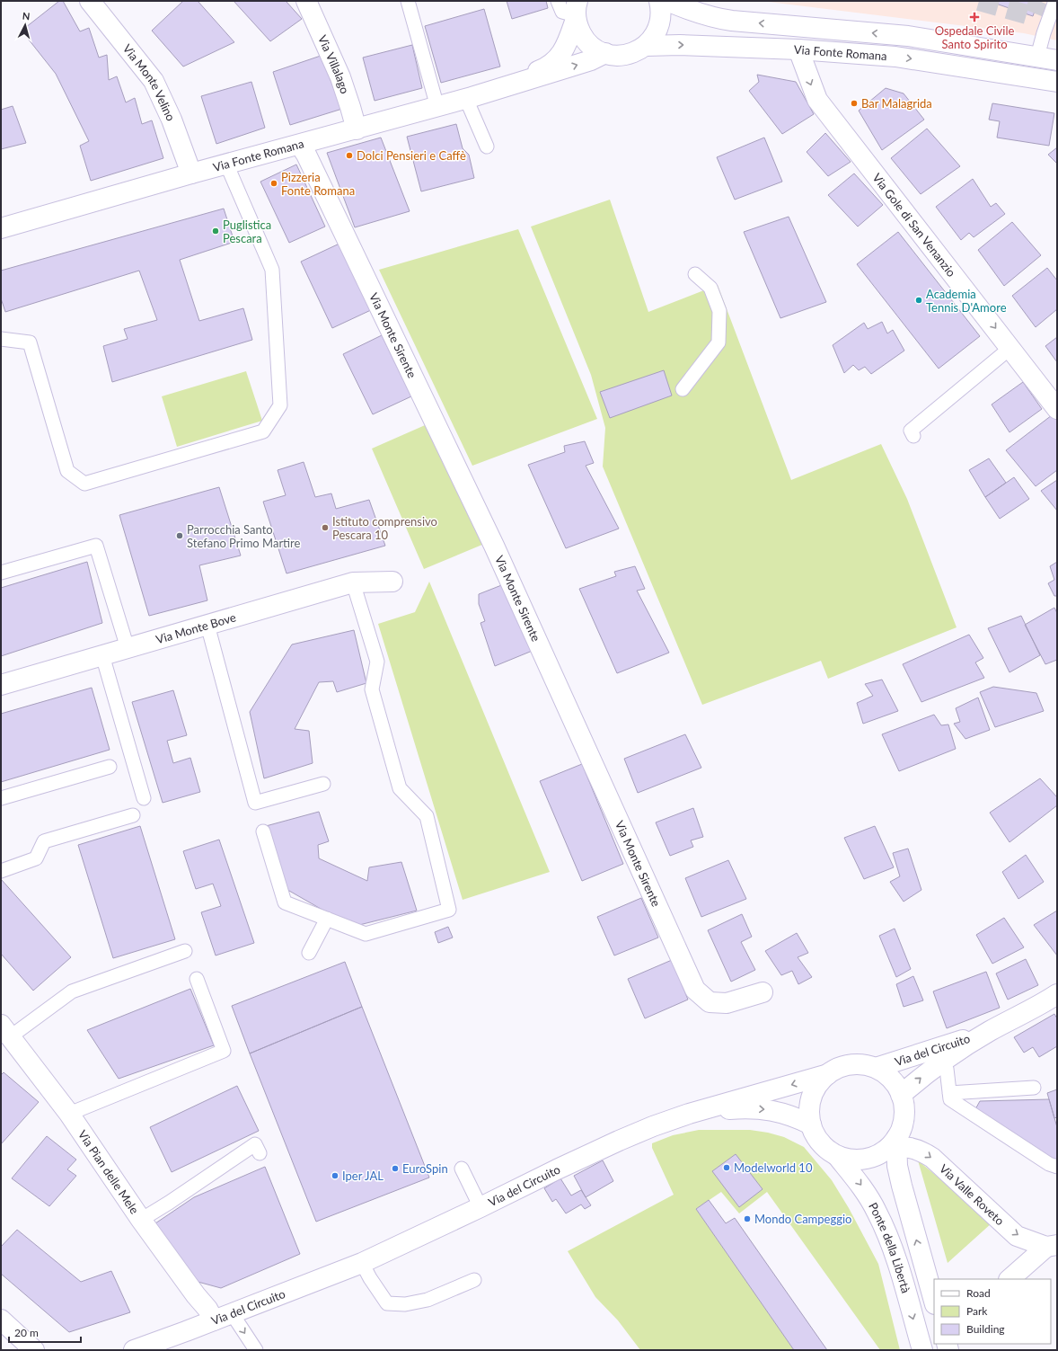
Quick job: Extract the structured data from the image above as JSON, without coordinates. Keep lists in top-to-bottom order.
{
  "streets": {
    "street": [
      "Via Fonte Romana",
      "Via Villalago",
      "Via Monte Velino",
      "Via Gole di San Venanzio",
      "Via Monte Sirente",
      "Via Monte Bove",
      "Via del Circuito",
      "Via Pian delle Mele",
      "Via Valle Roveto",
      "Ponte della Libertà"
    ]
  },
  "crossings": [
    ["Via Fonte Romana", "Via Villalago"],
    ["Via Fonte Romana", "Via Monte Velino"],
    ["Via Fonte Romana", "Via Gole di San Venanzio"],
    ["Via Fonte Romana", "Via Monte Sirente"],
    ["Via del Circuito", "Via Pian delle Mele"],
    ["Via del Circuito", "Via Valle Roveto"],
    ["Via del Circuito", "Ponte della Libertà"],
    ["Via Valle Roveto", "Ponte della Libertà"]
  ],
  "one_way": ["Via Gole di San Venanzio", "Via Valle Roveto"],
  "places": {
    "health": ["Ospedale Civile Santo Spirito"],
    "other": [
      "Bar Malagrida",
      "Dolci Pensieri e Caffè",
      "Pizzeria Fonte Romana",
      "Puglistica Pescara",
      "Academia Tennis D'Amore",
      "Istituto comprensivo Pescara 10",
      "Parrocchia Santo Stefano Primo Martire",
      "Modelworld 10",
      "EuroSpin",
      "Iper JAL",
      "Mondo Campeggio"
    ]
  },
  "legend": ["Road", "Park", "Building"],
  "scale_bar": "20 m",
  "north": "top"
}
